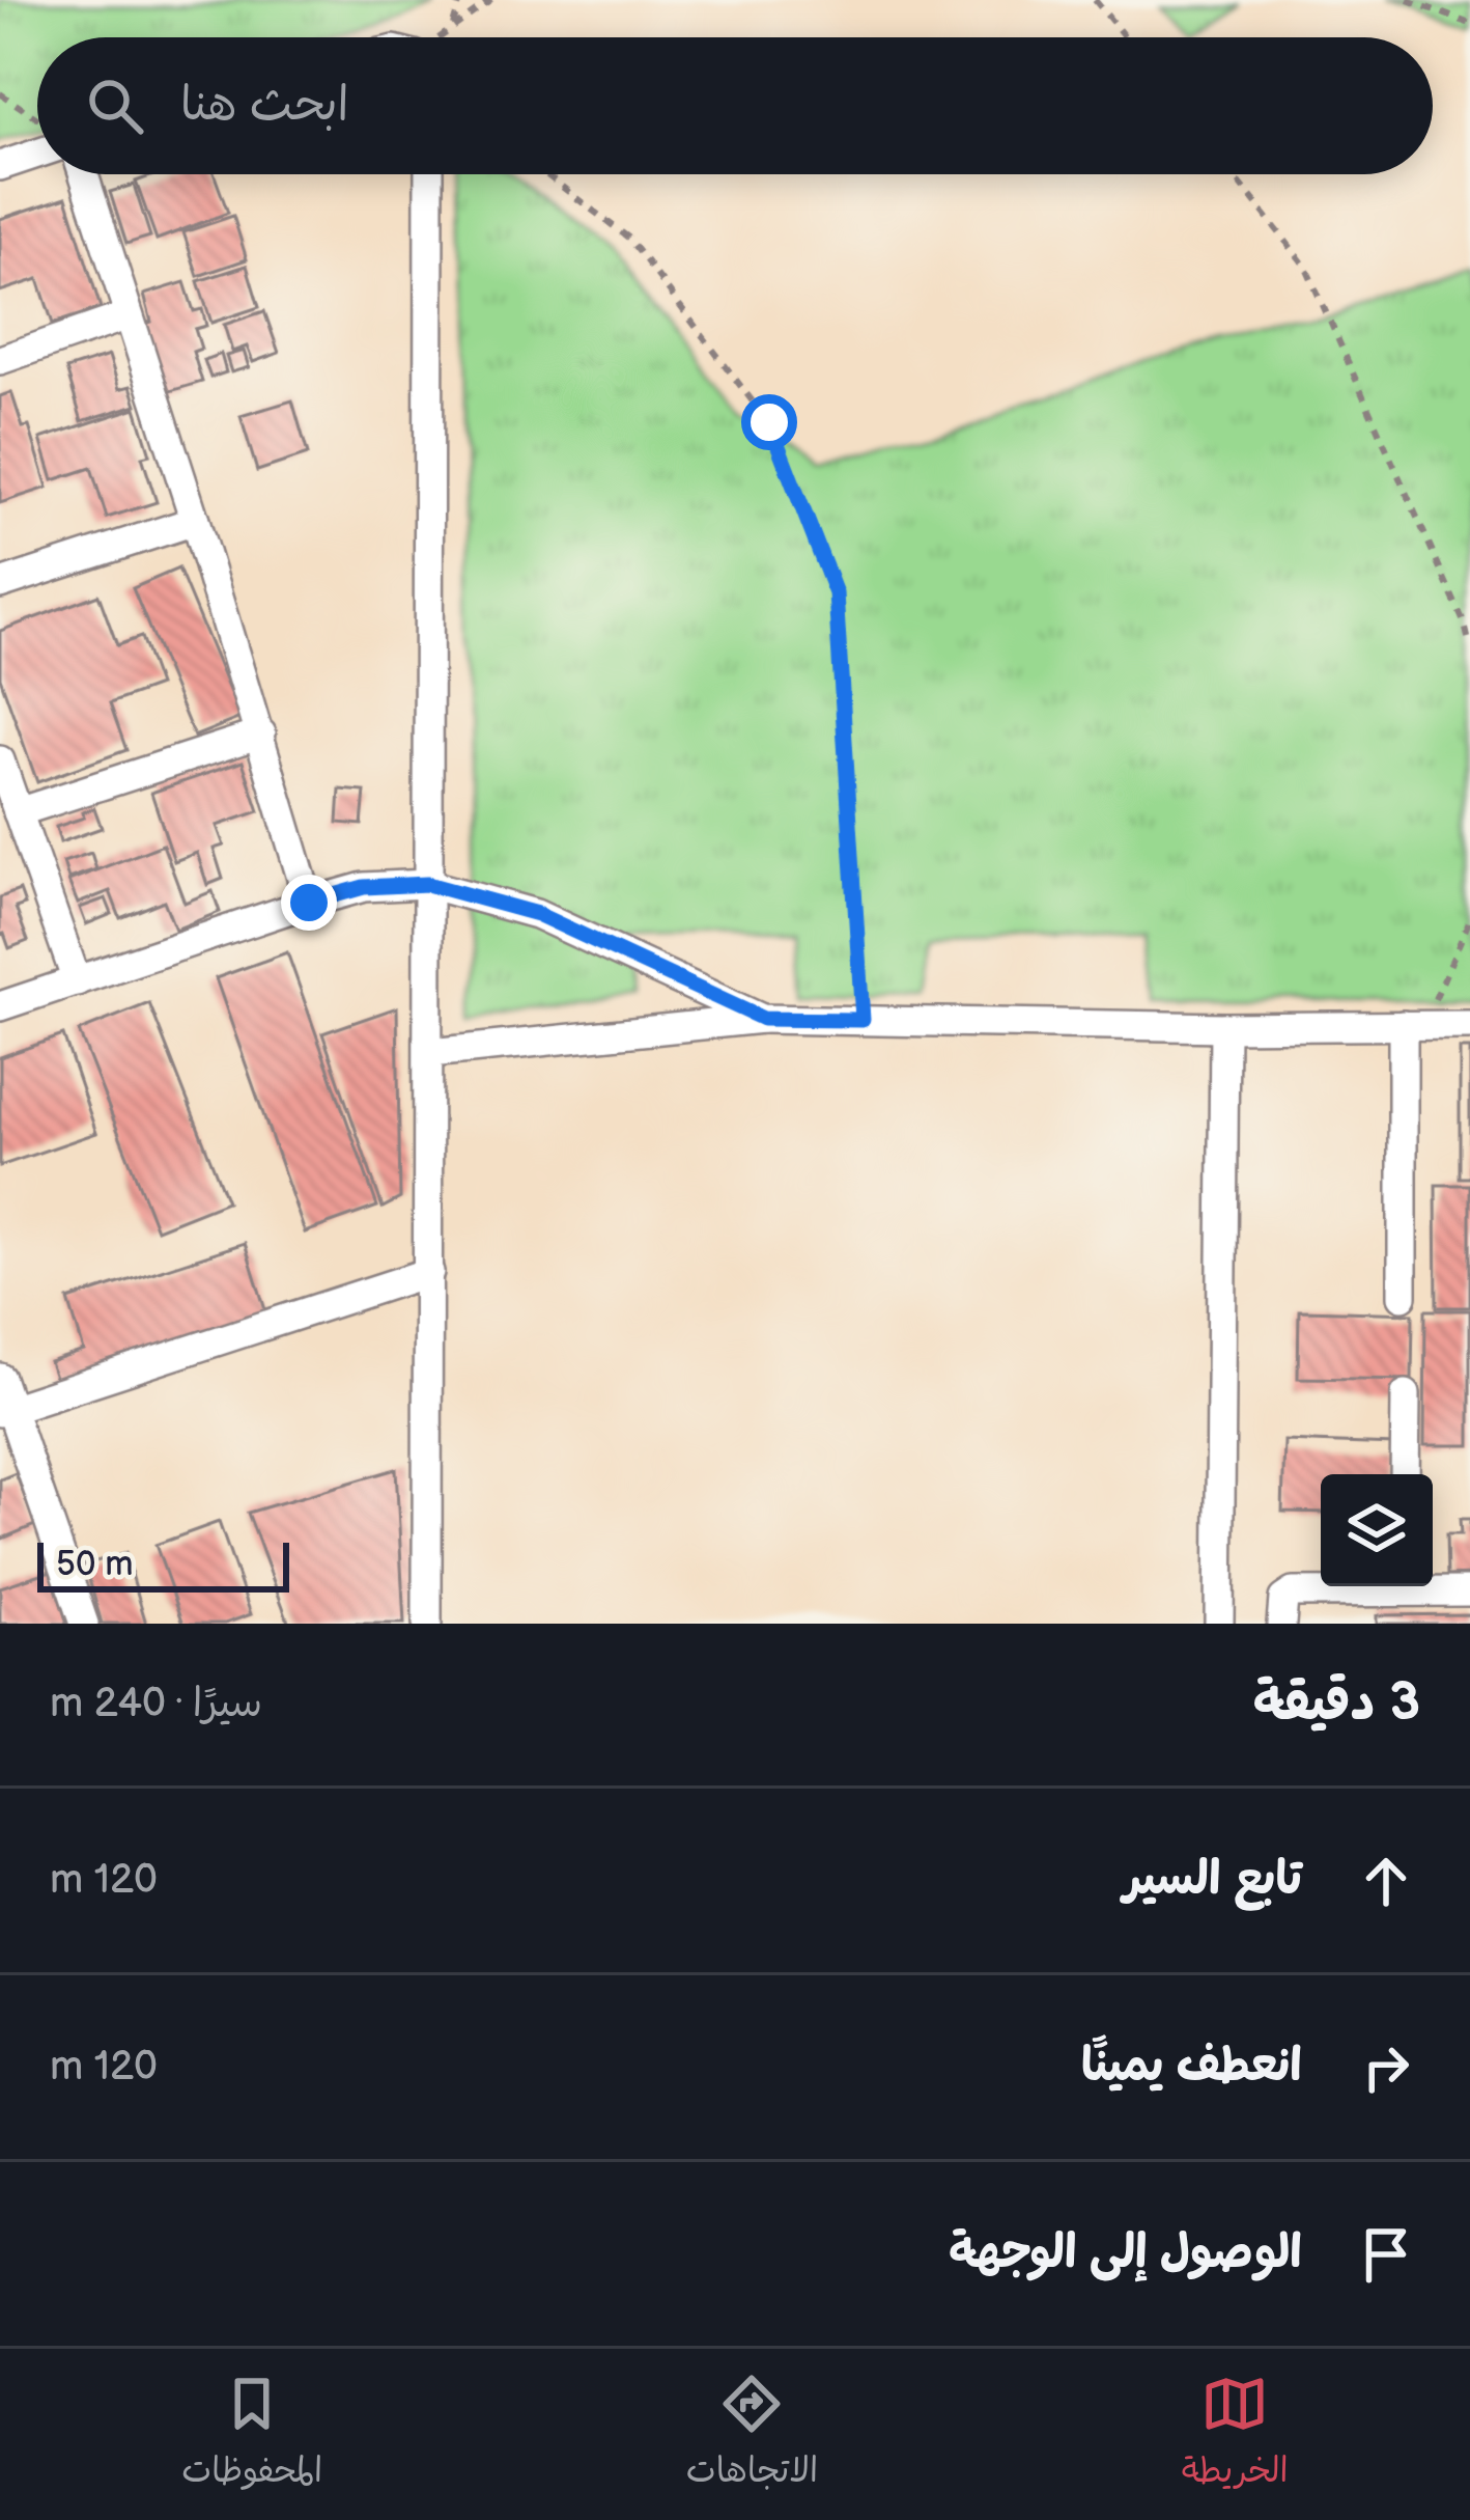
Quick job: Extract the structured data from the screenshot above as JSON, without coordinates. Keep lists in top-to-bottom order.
{
  "scale_bar": "50 m",
  "page": {
    "search": "ابحث هنا",
    "scale": "50 m",
    "heading": ["3 دقيقة", "سيرًا · 240 m"],
    "list": [
      ["تابع السير", "120 m"],
      ["انعطف يمينًا", "120 m"],
      "الوصول إلى الوجهة"
    ],
    "nav": ["الخريطة", "الاتجاهات", "المحفوظات"]
  }
}
